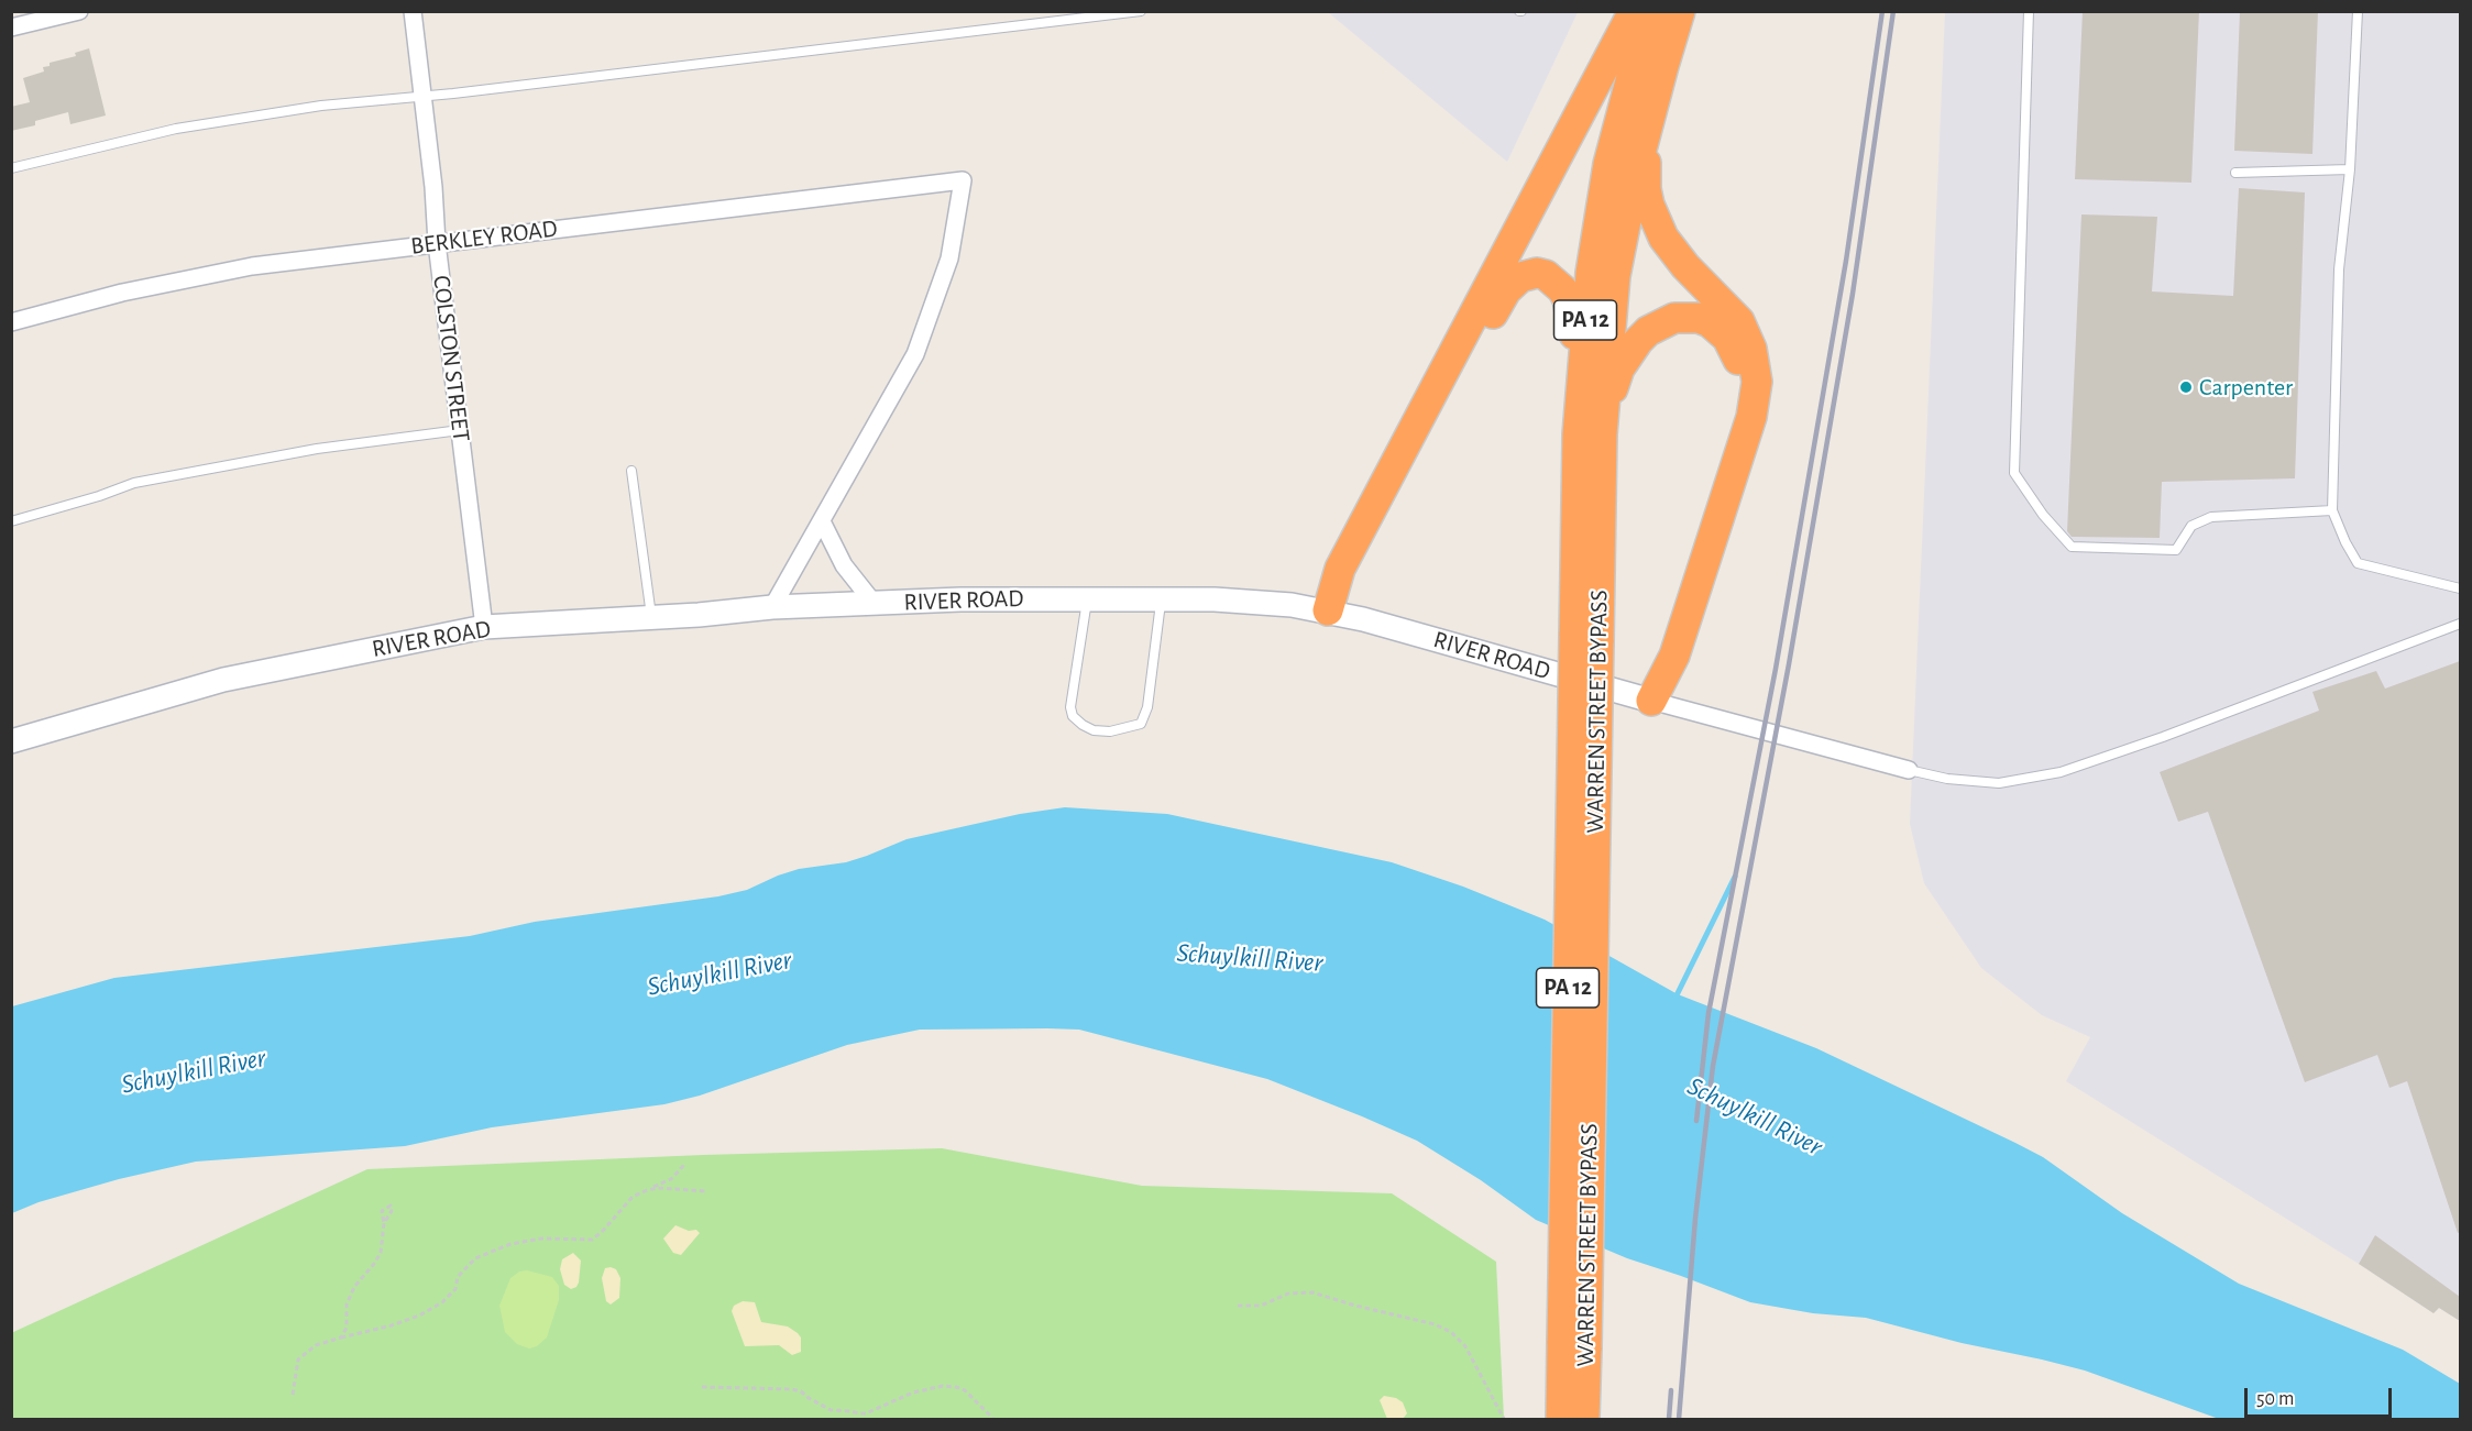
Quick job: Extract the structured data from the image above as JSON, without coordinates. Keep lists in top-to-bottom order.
{
  "streets": {
    "highway": ["PA 12", "WARREN STREET BYPASS"],
    "street": ["BERKLEY ROAD", "COLSTON STREET", "RIVER ROAD"]
  },
  "crossings": [
    ["BERKLEY ROAD", "COLSTON STREET"],
    ["COLSTON STREET", "RIVER ROAD"]
  ],
  "water": ["Schuylkill River"],
  "places": ["Carpenter"],
  "scale_bar": "50 m"
}
